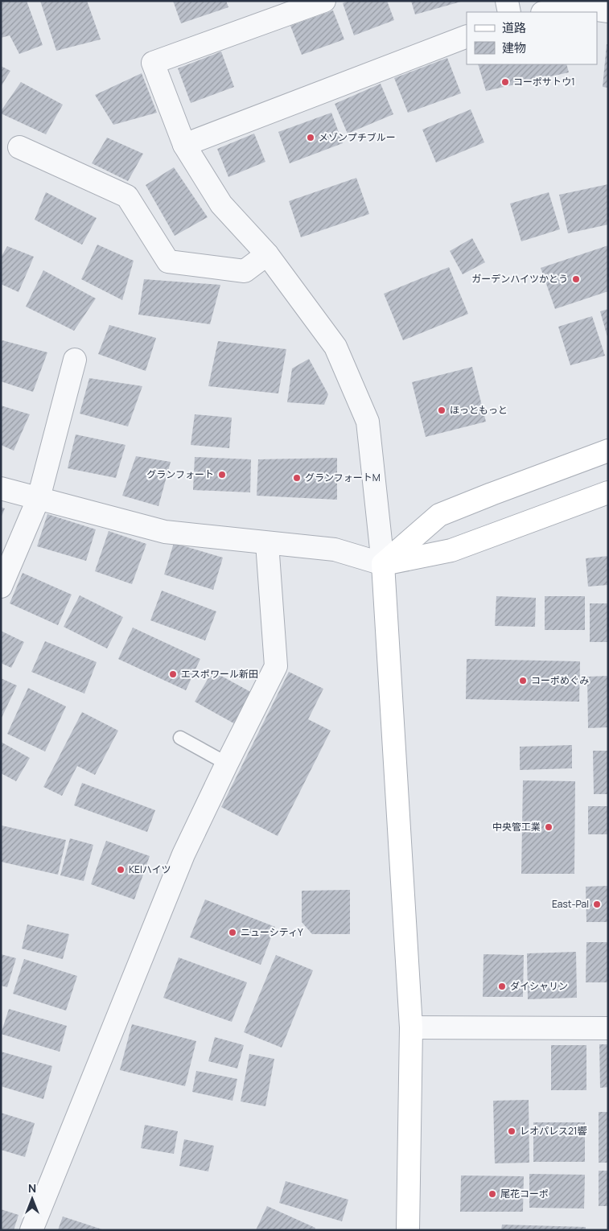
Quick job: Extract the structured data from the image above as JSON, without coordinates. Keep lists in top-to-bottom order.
{
  "places": [
    "コーポサトウ1",
    "メゾンプチブルー",
    "ガーデンハイツかとう",
    "ほっともっと",
    "グランフォート",
    "グランフォートM",
    "エスポワール新田",
    "コーポめぐみ",
    "中央管工業",
    "KEIハイツ",
    "East-Pal",
    "ニューシティY",
    "ダイシャリン",
    "レオパレス21響",
    "尾花コーポ"
  ],
  "legend": ["道路", "建物"],
  "north": "top"
}
